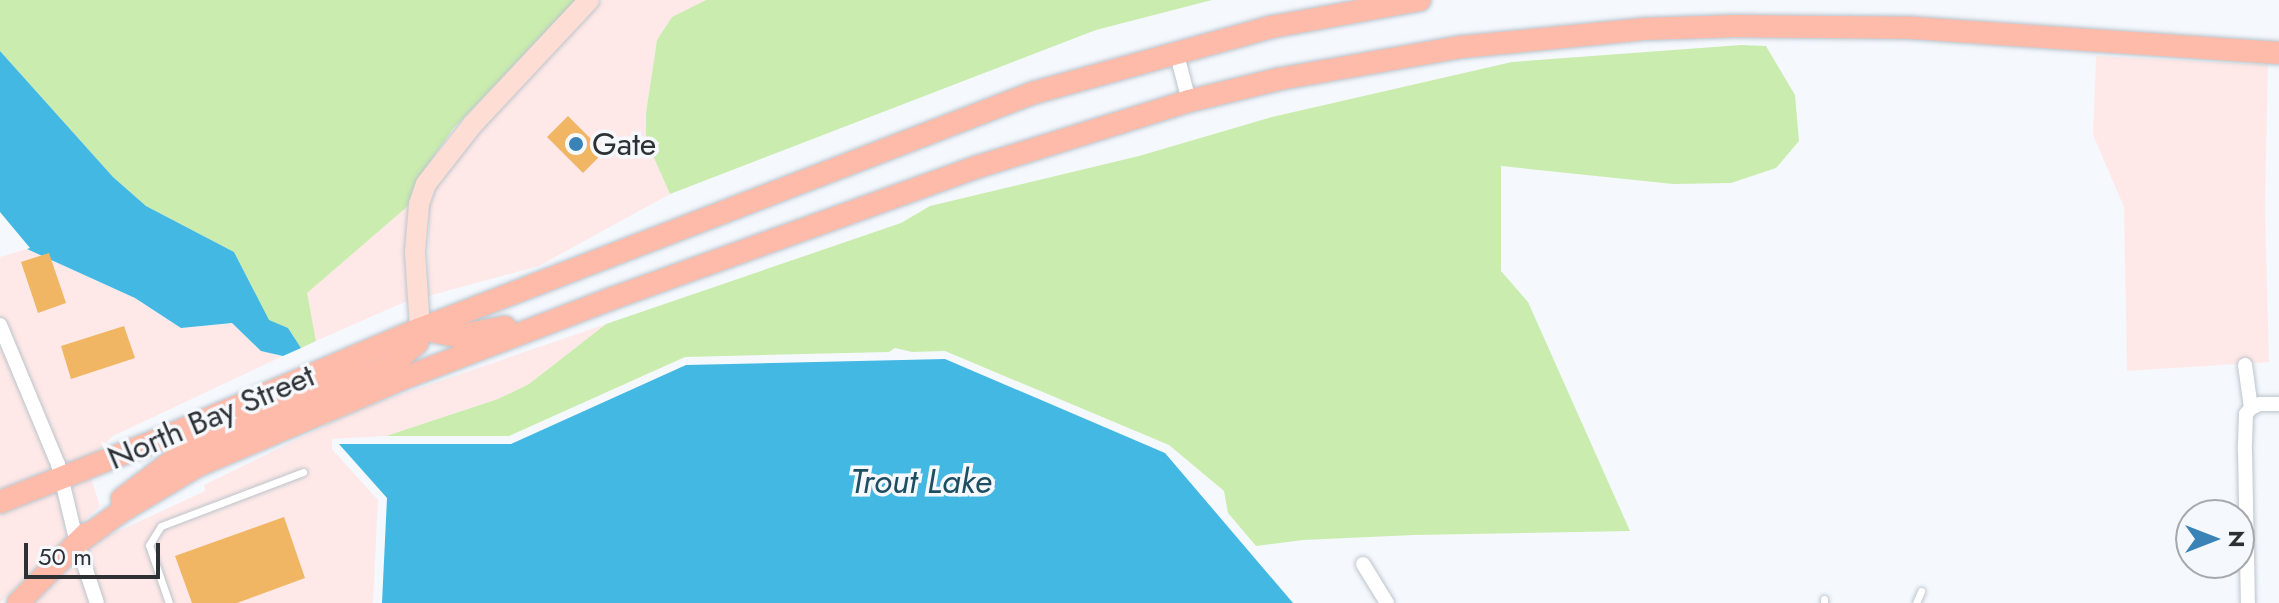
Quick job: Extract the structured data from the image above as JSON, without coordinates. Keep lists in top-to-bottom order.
{
  "streets": {
    "main road": ["North Bay Street"]
  },
  "water": ["Trout Lake"],
  "places": ["Gate"],
  "scale_bar": "50 m",
  "north": "right"
}
